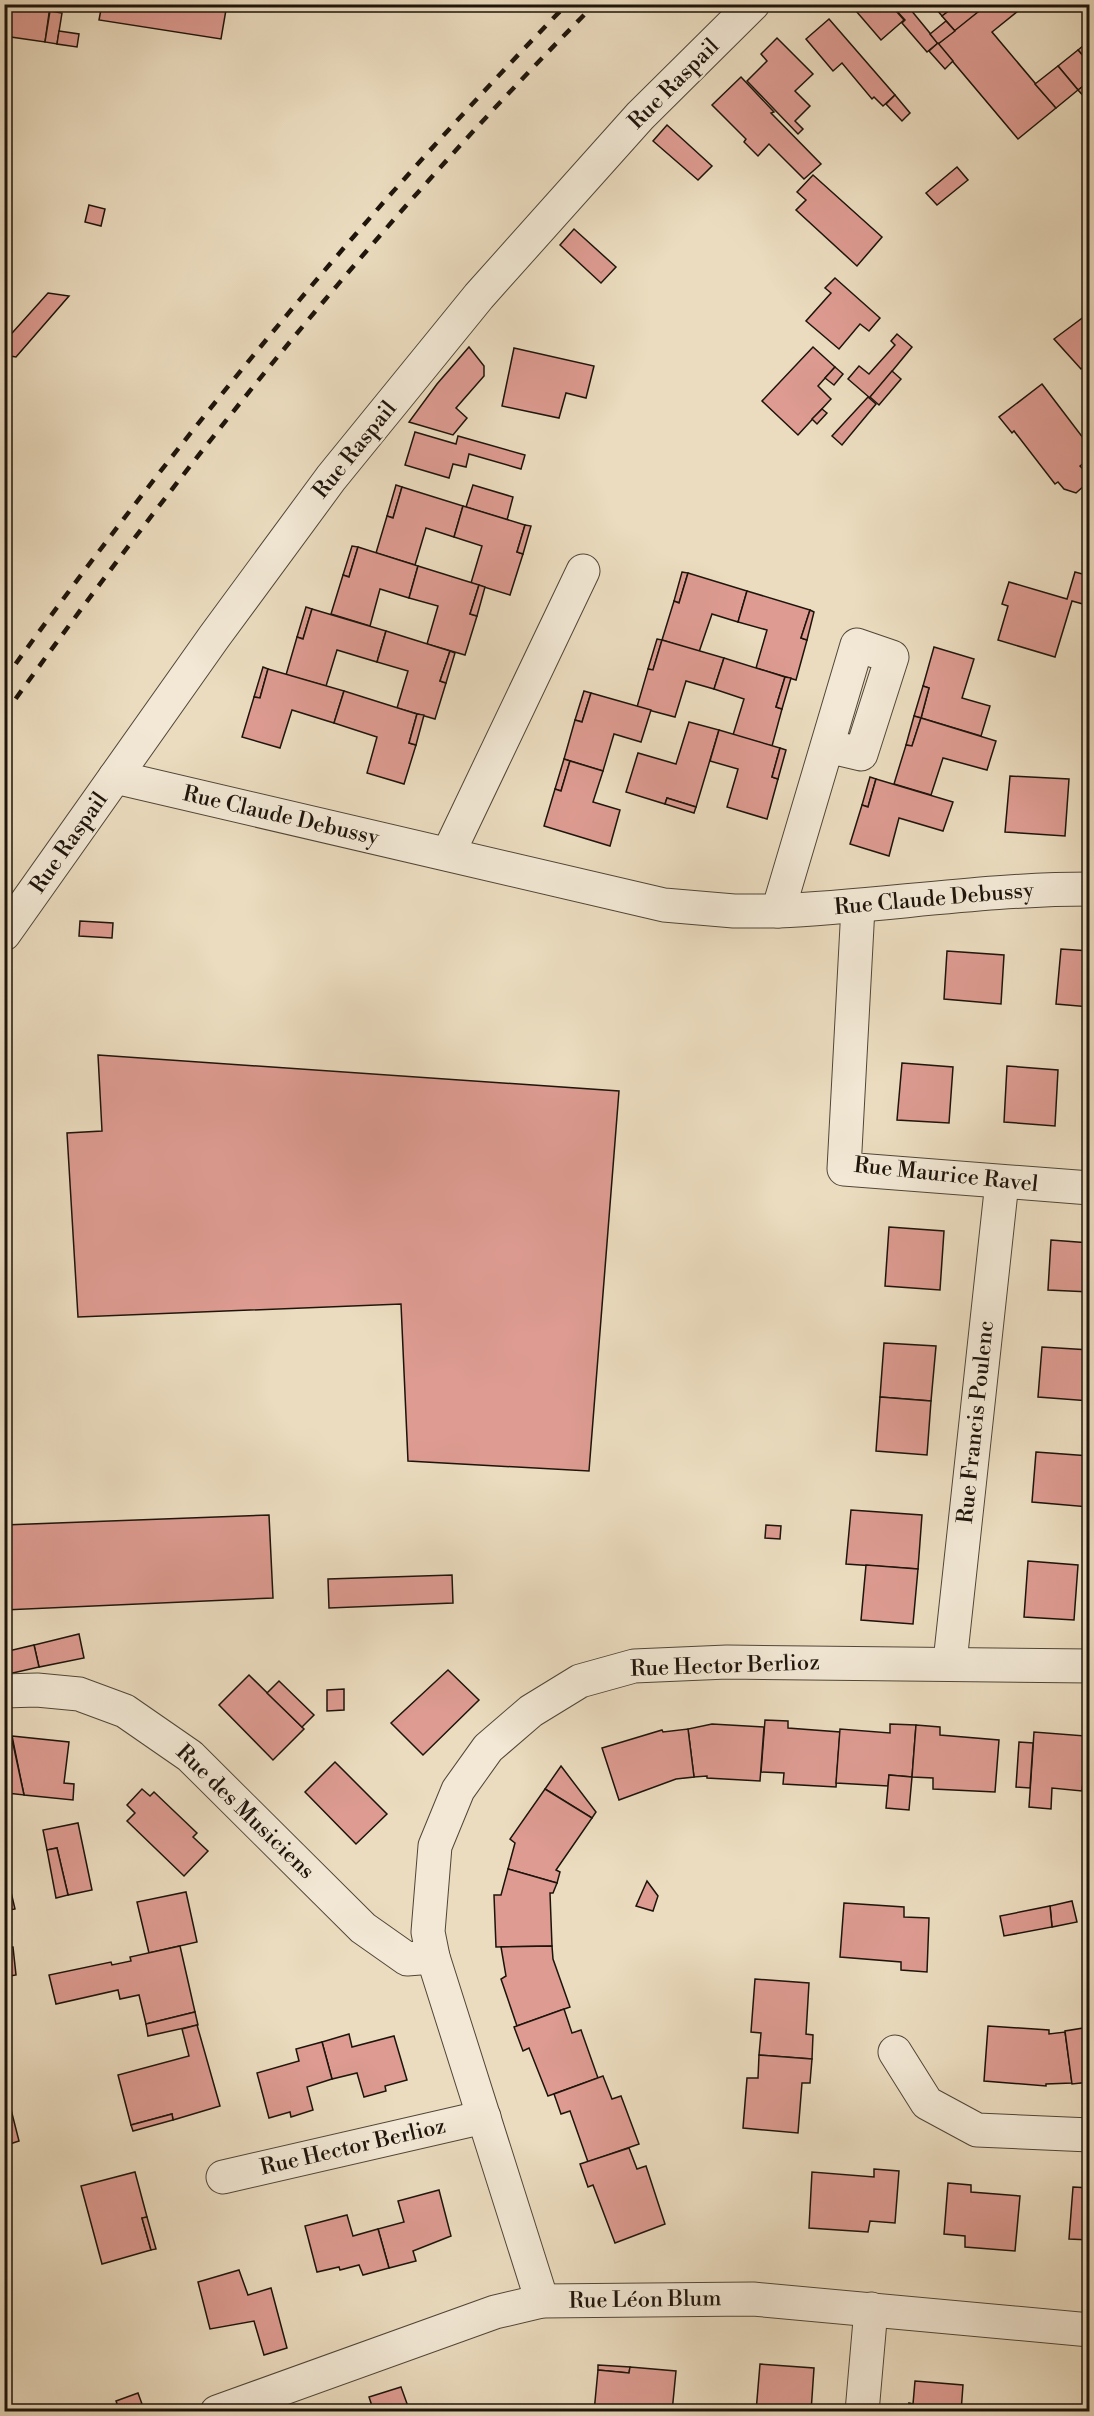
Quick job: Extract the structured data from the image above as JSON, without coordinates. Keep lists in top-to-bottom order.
{
  "streets": {
    "street": [
      "Rue Raspail",
      "Rue Claude Debussy",
      "Rue Maurice Ravel",
      "Rue Francis Poulenc",
      "Rue Hector Berlioz",
      "Rue des Musiciens",
      "Rue Léon Blum"
    ]
  },
  "crossings": [
    ["Rue Raspail", "Rue Claude Debussy"],
    ["Rue Claude Debussy", "Rue Maurice Ravel"],
    ["Rue Maurice Ravel", "Rue Francis Poulenc"],
    ["Rue Francis Poulenc", "Rue Hector Berlioz"],
    ["Rue Hector Berlioz", "Rue des Musiciens"],
    ["Rue Hector Berlioz", "Rue Léon Blum"]
  ]
}
